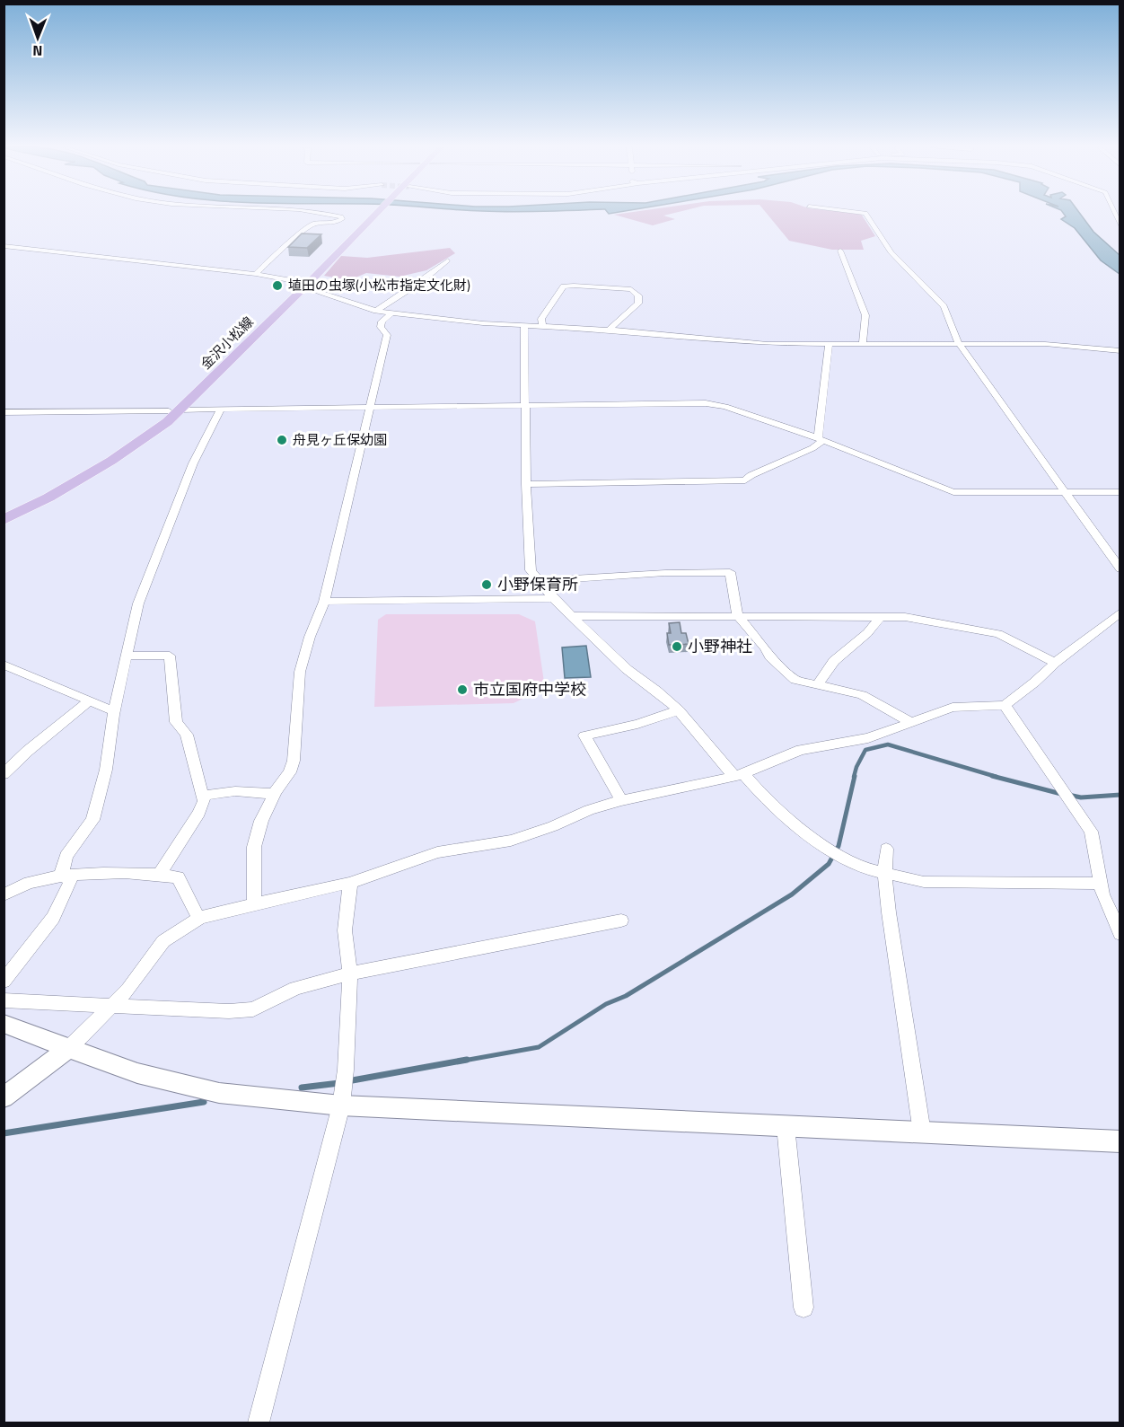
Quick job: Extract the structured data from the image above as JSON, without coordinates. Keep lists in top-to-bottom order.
{
  "streets": {
    "main road": ["金沢小松線"]
  },
  "places": [
    "埴田の虫塚(小松市指定文化財)",
    "舟見ヶ丘保幼園",
    "小野保育所",
    "小野神社",
    "市立国府中学校"
  ],
  "north": "bottom"
}
